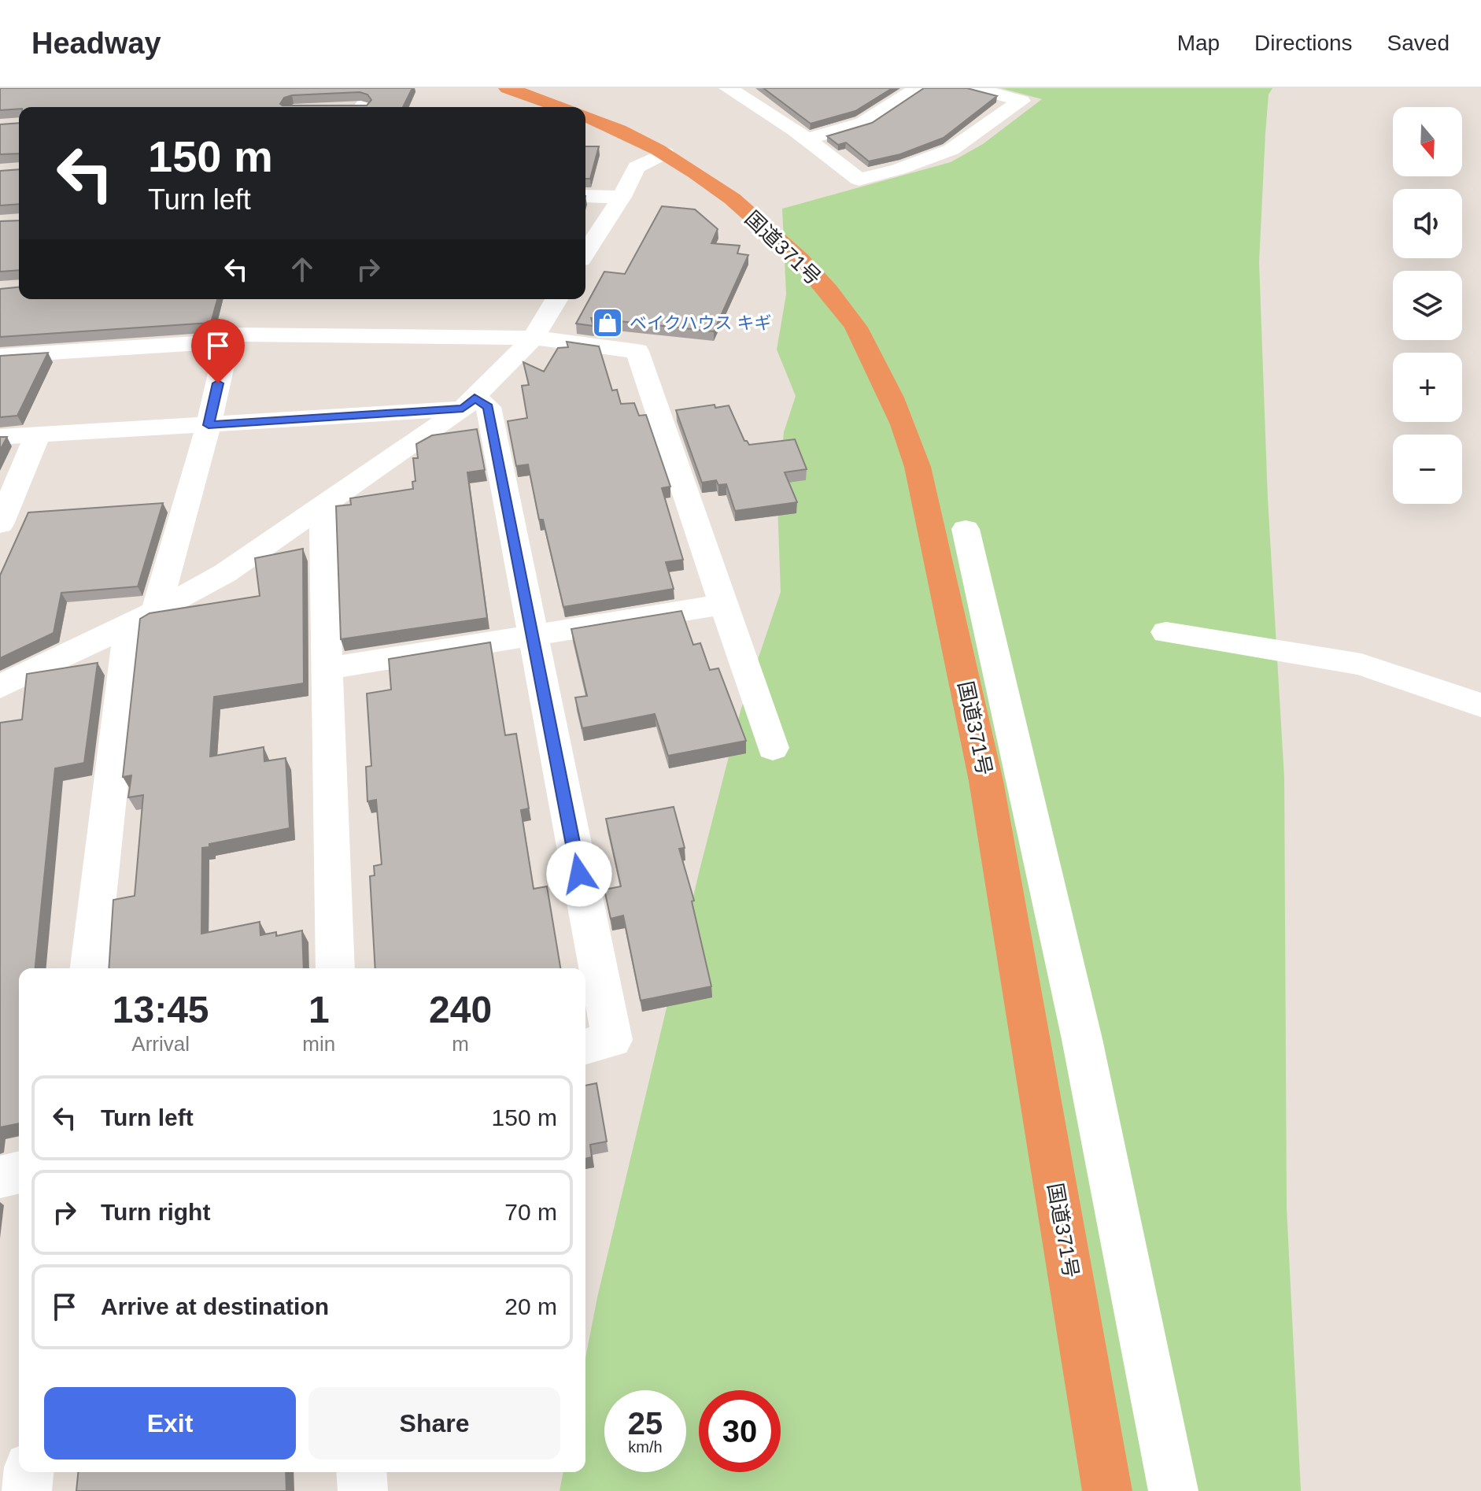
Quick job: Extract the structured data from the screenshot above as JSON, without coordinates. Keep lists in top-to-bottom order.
{
  "streets": {
    "highway": ["国道371号"]
  },
  "places": {
    "shop": ["ベイクハウス キギ"]
  },
  "north": "bottom",
  "page": {
    "header": "Headway",
    "nav": ["Map", "Directions", "Saved"],
    "map_buttons": ["+", "−"],
    "turn": ["150 m", "Turn left"],
    "eta": [
      "13:45",
      "Arrival",
      "1",
      "min",
      "240",
      "m"
    ],
    "list": [
      {
        "name": "Turn left",
        "value": "150 m"
      },
      {
        "name": "Turn right",
        "value": "70 m"
      },
      {
        "name": "Arrive at destination",
        "value": "20 m"
      }
    ],
    "buttons": ["Exit", "Share"],
    "speed": "25 km/h",
    "limit": "30"
  }
}
